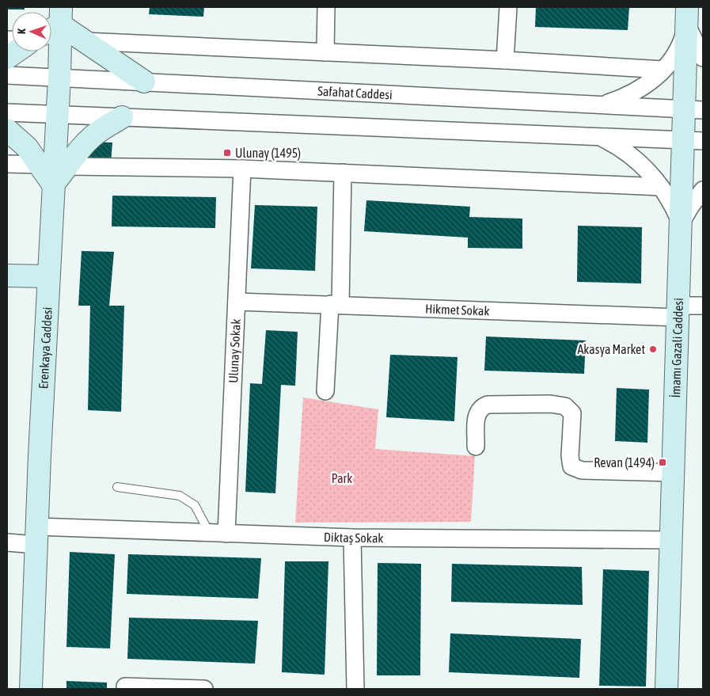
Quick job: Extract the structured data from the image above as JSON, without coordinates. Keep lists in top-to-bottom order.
{
  "streets": {
    "street": [
      "Safahat Caddesi",
      "Hikmet Sokak",
      "Erenkaya Caddesi",
      "İmamı Gazali Caddesi",
      "Ulunay Sokak",
      "Diktaş Sokak"
    ]
  },
  "crossings": [
    ["Safahat Caddesi", "Erenkaya Caddesi"],
    ["Safahat Caddesi", "İmamı Gazali Caddesi"],
    ["Hikmet Sokak", "İmamı Gazali Caddesi"],
    ["Hikmet Sokak", "Ulunay Sokak"],
    ["Erenkaya Caddesi", "Diktaş Sokak"],
    ["İmamı Gazali Caddesi", "Diktaş Sokak"],
    ["Ulunay Sokak", "Diktaş Sokak"]
  ],
  "parks": ["Park"],
  "places": {
    "transit": ["Ulunay (1495)", "Revan (1494)"],
    "other": ["Akasya Market"]
  },
  "north": "left"
}
